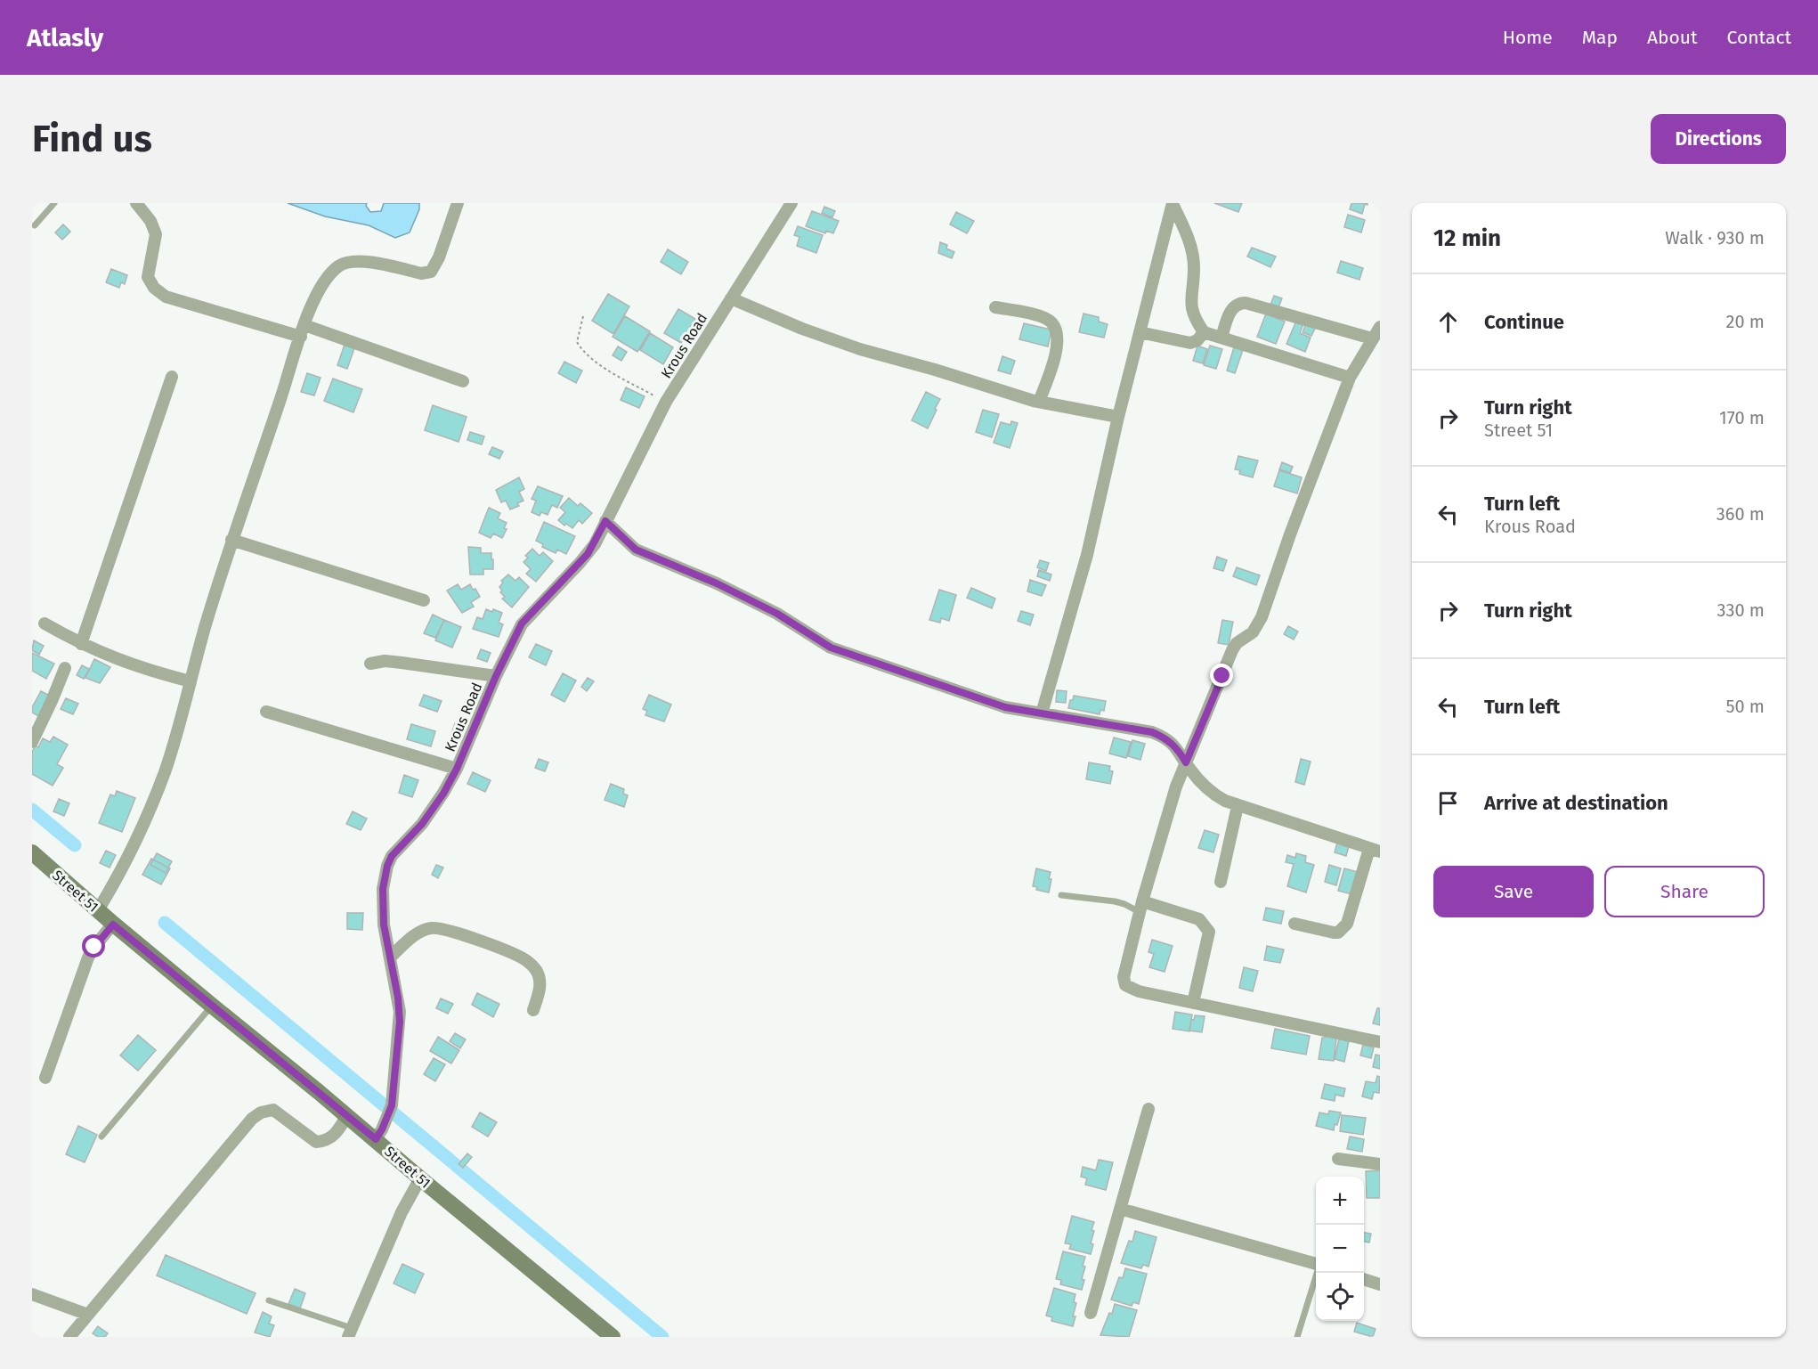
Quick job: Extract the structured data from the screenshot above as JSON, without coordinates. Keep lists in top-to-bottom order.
{
  "streets": {
    "main road": ["Street 51"],
    "street": ["Krous Road"]
  },
  "crossings": [
    ["Krous Road", "Street 51"]
  ],
  "page": {
    "header": "Atlasly",
    "nav": [
      "Home",
      "Map",
      "About",
      "Contact"
    ],
    "buttons": [
      "Directions",
      ["Save", "Share"]
    ],
    "title": "Find us",
    "heading": ["12 min", "Walk · 930 m"],
    "list": [
      ["Continue", "20 m"],
      ["Turn right", "Street 51", "170 m"],
      ["Turn left", "Krous Road", "360 m"],
      ["Turn right", "330 m"],
      ["Turn left", "50 m"],
      "Arrive at destination"
    ],
    "map_buttons": ["+", "−"]
  }
}
